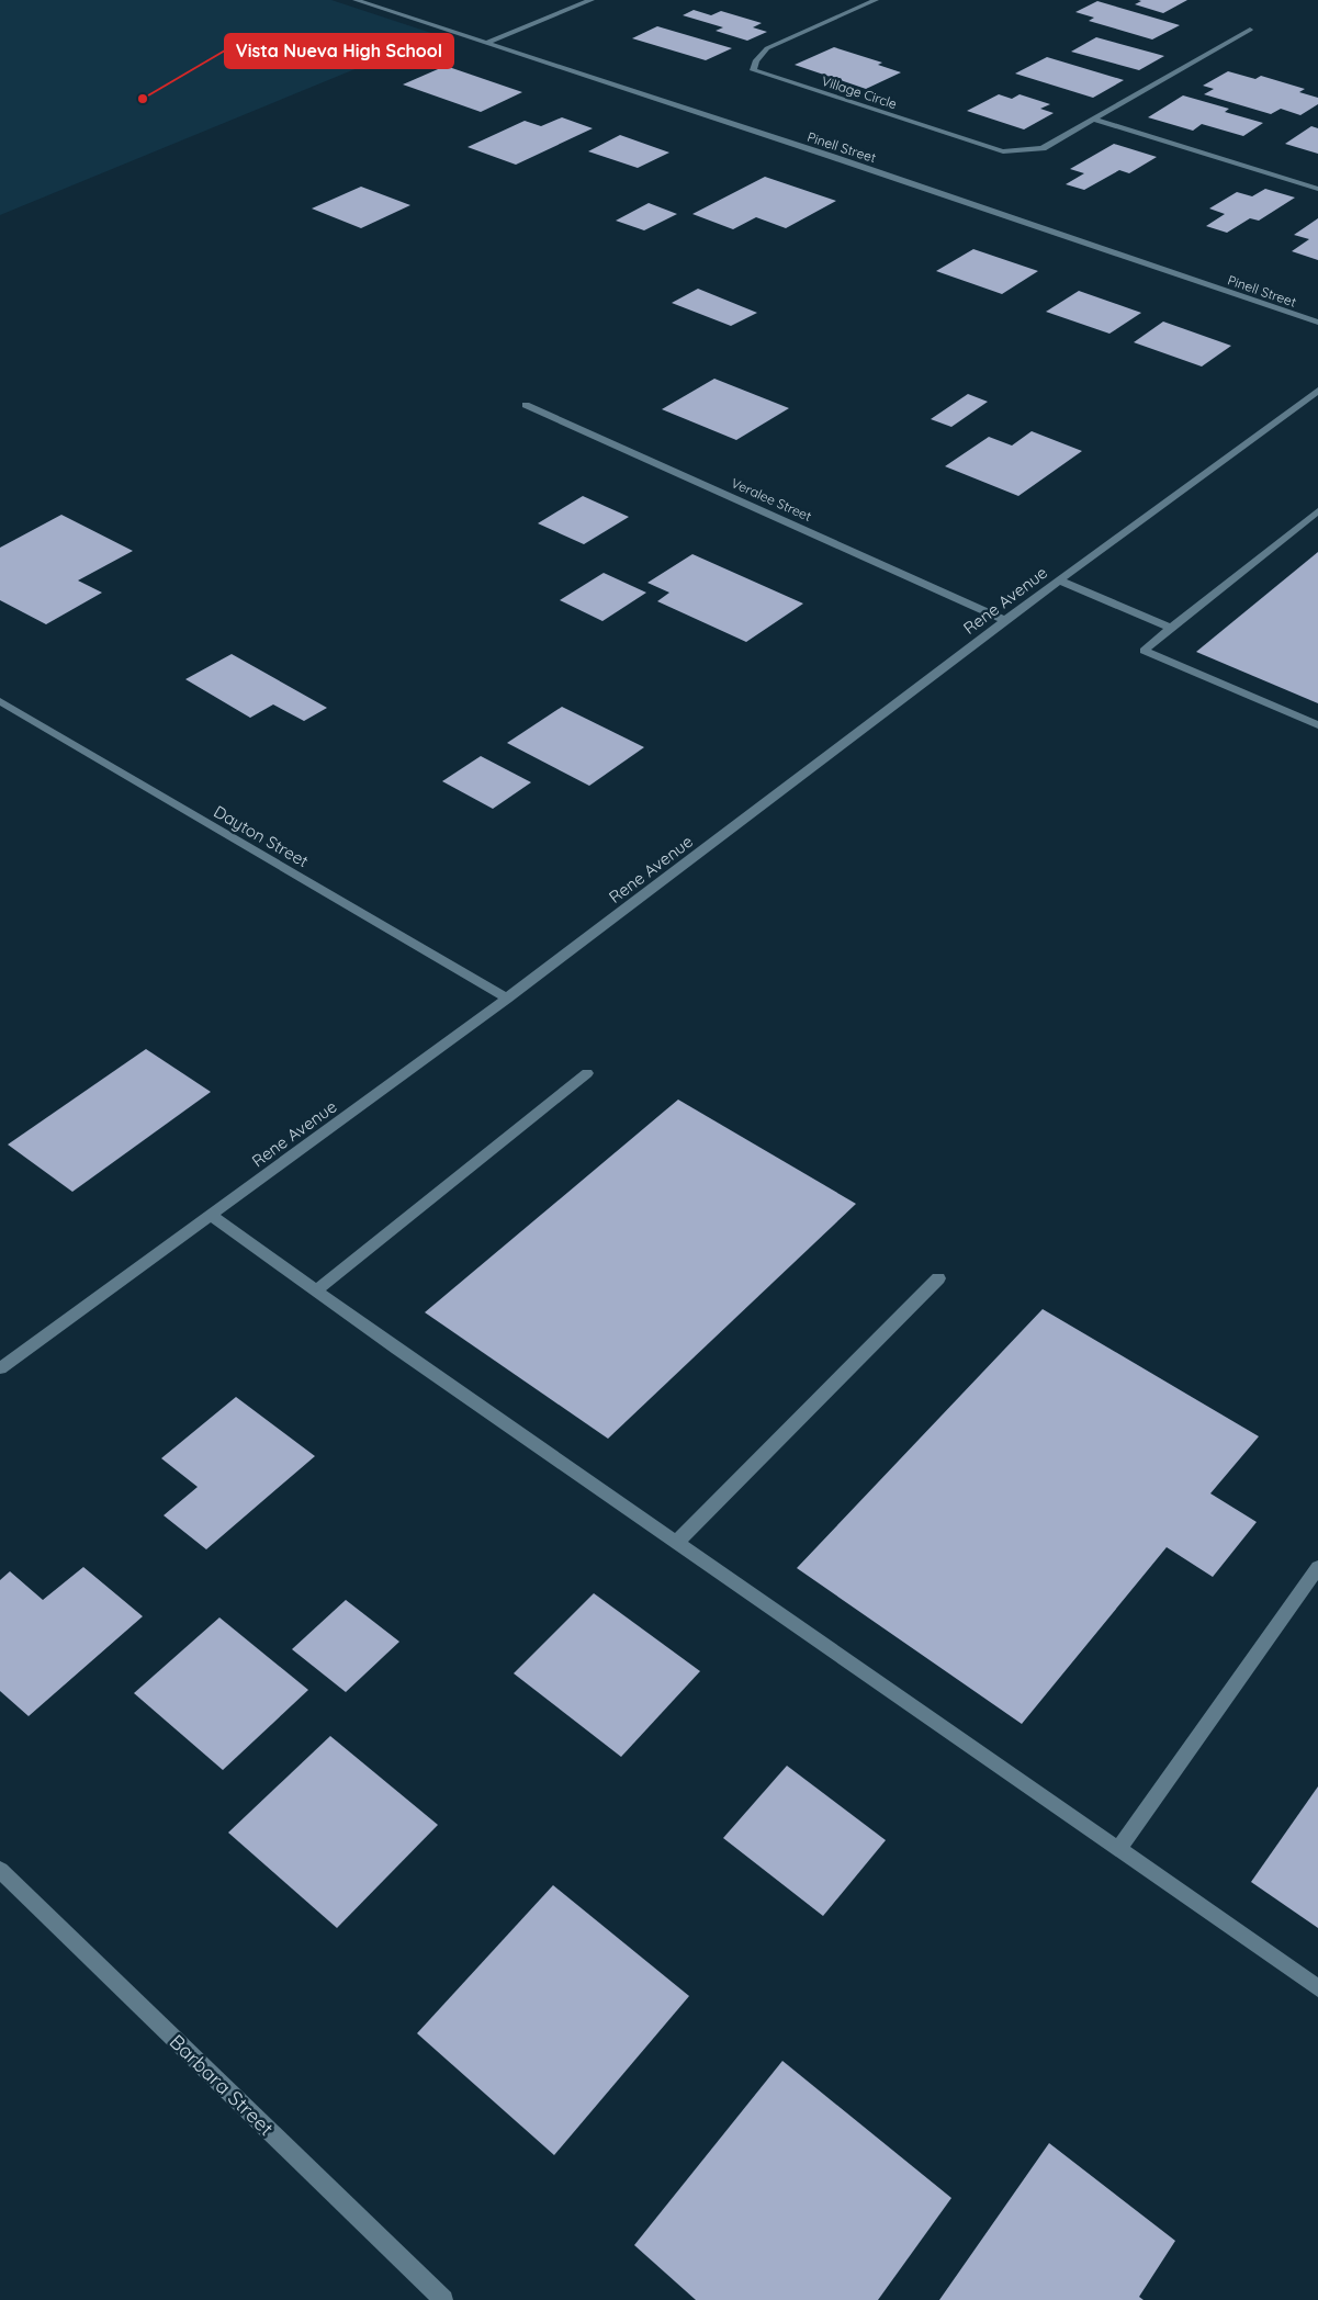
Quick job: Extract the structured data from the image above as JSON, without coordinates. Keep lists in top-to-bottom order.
{
  "streets": {
    "street": [
      "Village Circle",
      "Pinell Street",
      "Veralee Street",
      "Rene Avenue",
      "Dayton Street",
      "Barbara Street"
    ]
  },
  "crossings": [
    ["Veralee Street", "Rene Avenue"],
    ["Rene Avenue", "Dayton Street"]
  ],
  "places": ["Vista Nueva High School"]
}
